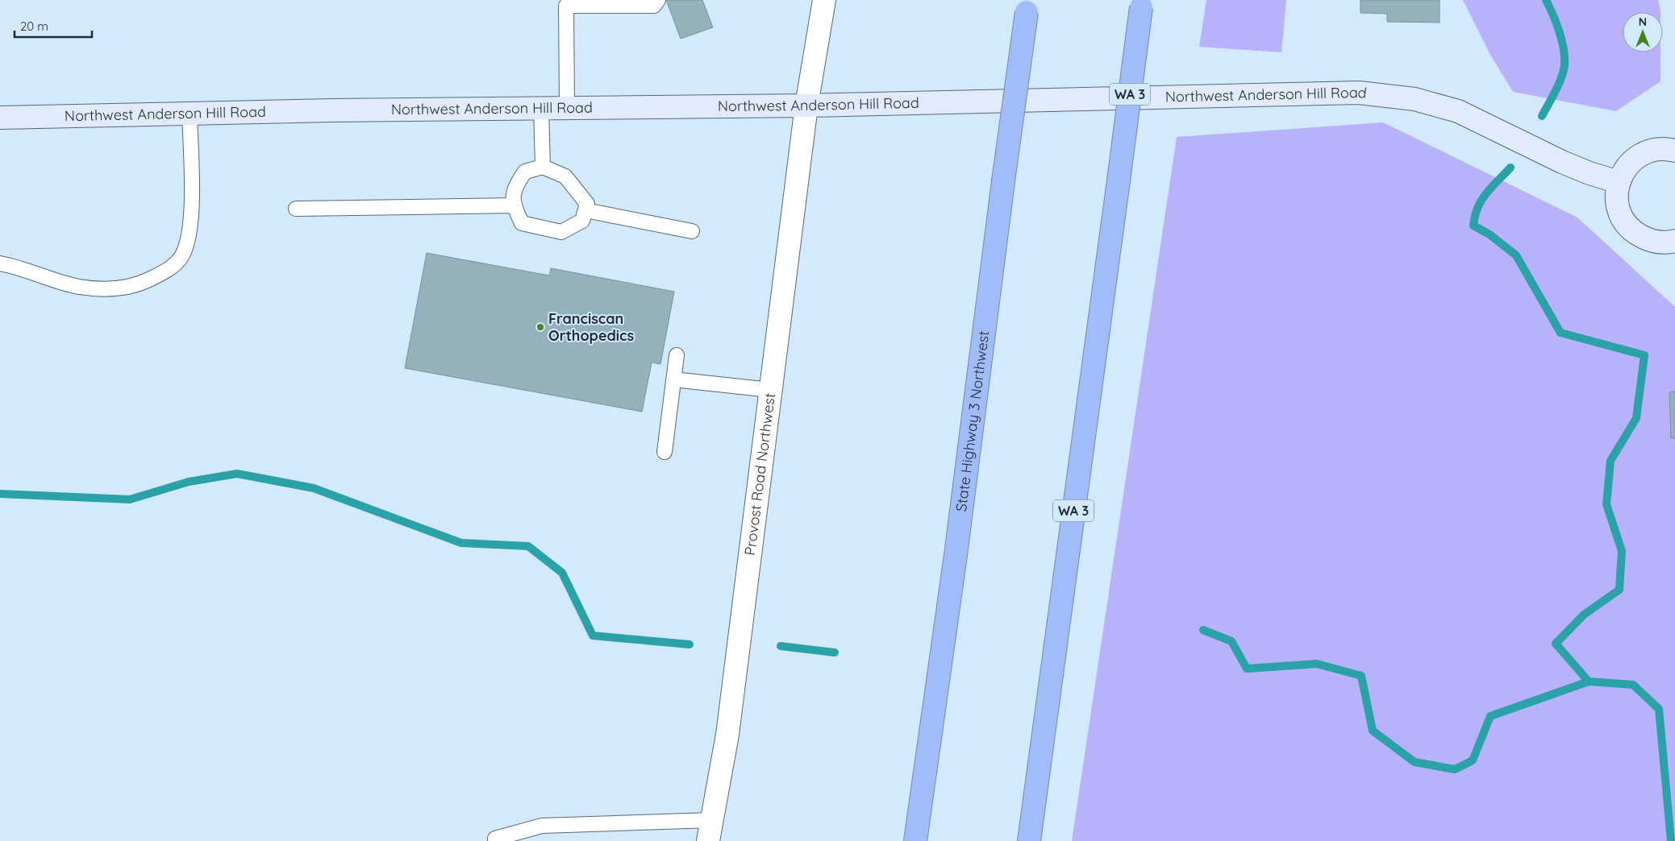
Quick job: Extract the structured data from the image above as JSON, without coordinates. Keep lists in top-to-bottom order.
{
  "streets": {
    "highway": ["WA 3", "State Highway 3 Northwest"],
    "main road": ["Northwest Anderson Hill Road"],
    "street": ["Provost Road Northwest"]
  },
  "crossings": [
    ["Northwest Anderson Hill Road", "Provost Road Northwest"]
  ],
  "places": ["Franciscan Orthopedics"],
  "scale_bar": "20 m",
  "north": "top"
}
